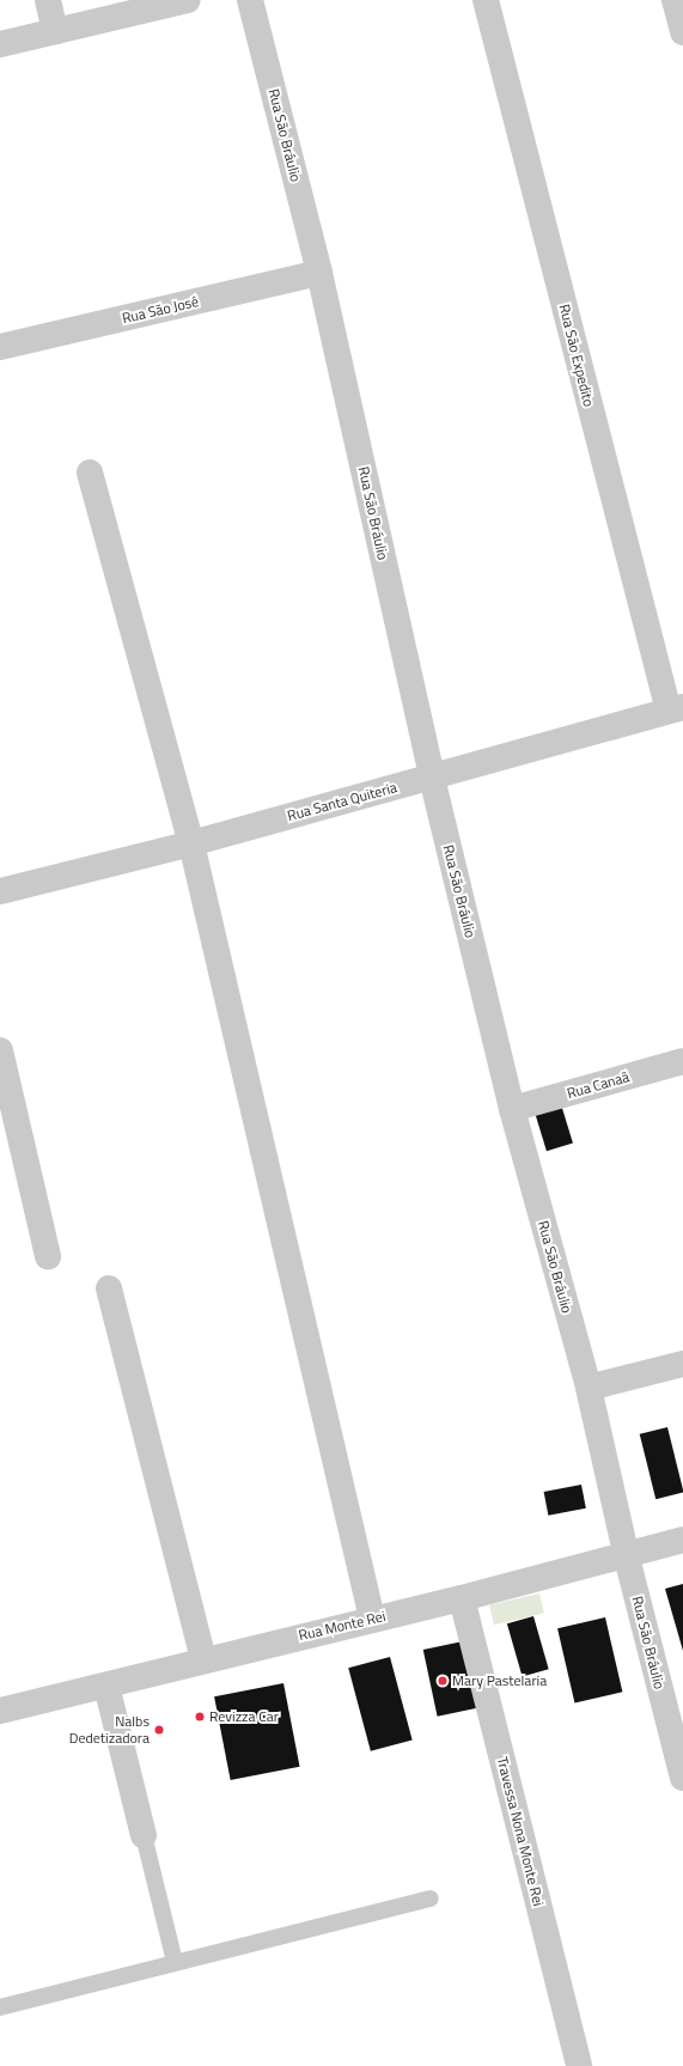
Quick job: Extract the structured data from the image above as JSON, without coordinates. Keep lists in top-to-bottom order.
{
  "streets": {
    "street": [
      "Rua São Bráulio",
      "Rua São José",
      "Rua São Expedito",
      "Rua Santa Quiteria",
      "Rua Canaã",
      "Rua Monte Rei",
      "Travessa Nona Monte Rei"
    ]
  },
  "crossings": [
    ["Rua São Bráulio", "Rua São José"],
    ["Rua São Bráulio", "Rua Santa Quiteria"],
    ["Rua São Bráulio", "Rua Canaã"],
    ["Rua São Bráulio", "Rua Monte Rei"],
    ["Rua São Expedito", "Rua Santa Quiteria"],
    ["Rua Monte Rei", "Travessa Nona Monte Rei"]
  ],
  "places": ["Mary Pastelaria", "Revizza Car", "Nalbs Dedetizadora"]
}
